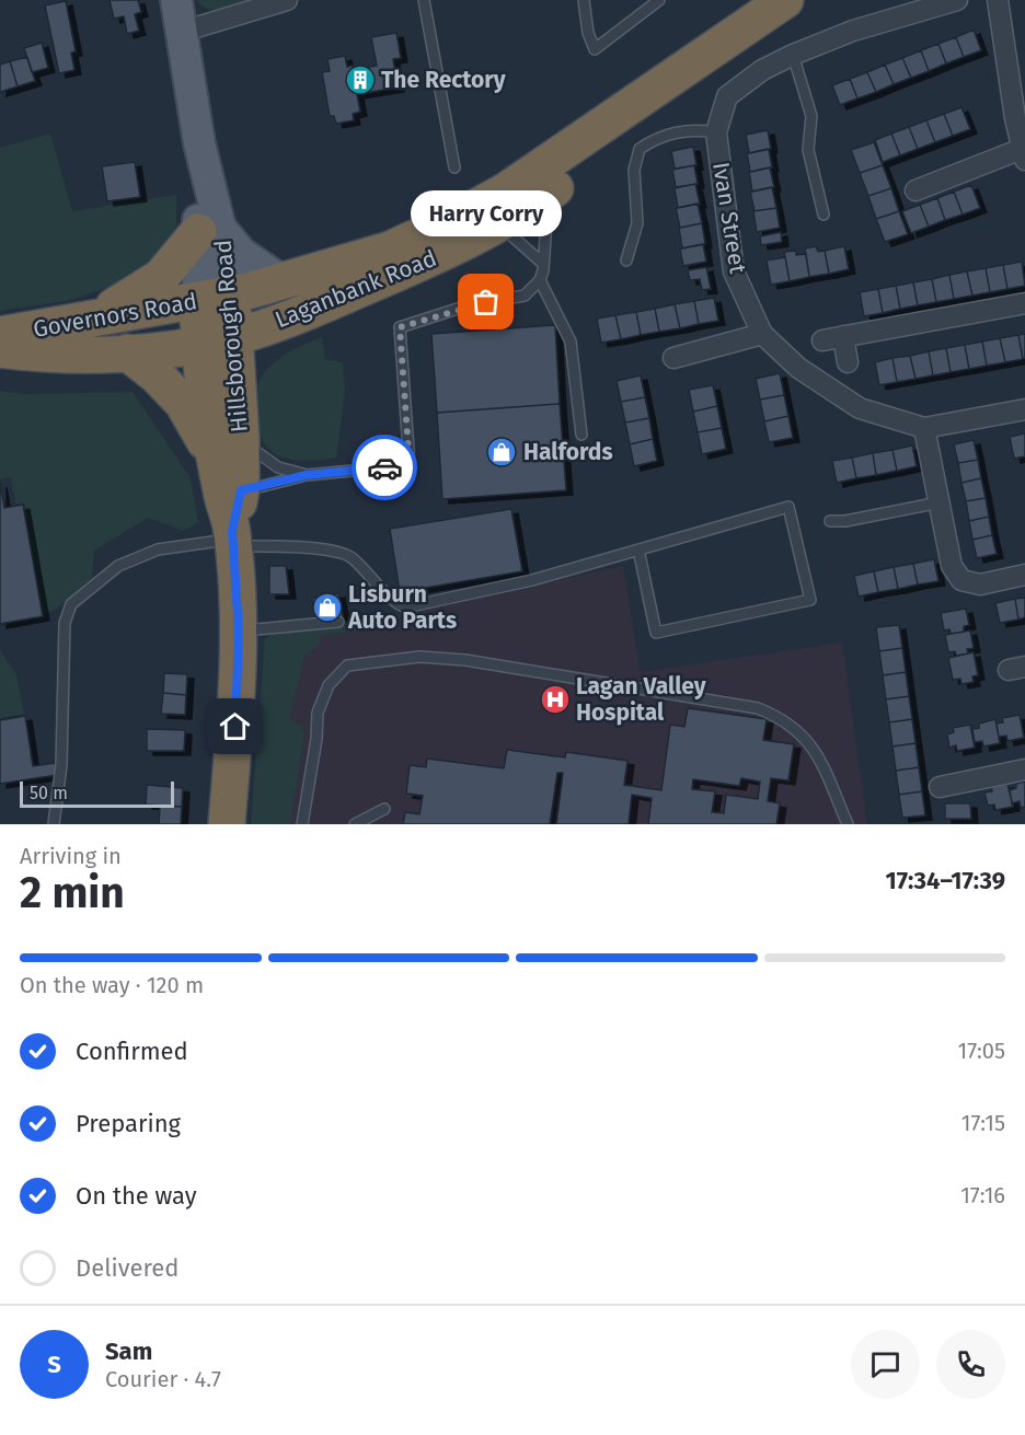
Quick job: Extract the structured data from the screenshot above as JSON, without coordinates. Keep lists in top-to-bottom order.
{
  "streets": {
    "highway": ["Laganbank Road", "Governors Road", "Hillsborough Road"],
    "street": ["Ivan Street"]
  },
  "crossings": [
    ["Laganbank Road", "Governors Road"],
    ["Laganbank Road", "Hillsborough Road"],
    ["Governors Road", "Hillsborough Road"]
  ],
  "places": {
    "building": ["The Rectory"],
    "other": ["Harry Corry"],
    "shop": ["Halfords", "Lisburn Auto Parts"],
    "hospital": ["Lagan Valley Hospital"]
  },
  "scale_bar": "50 m",
  "page": {
    "bubble": "Harry Corry",
    "scale": "50 m",
    "heading": ["2 min", "Arriving in", "17:34–17:39"],
    "panel": ["Sam", "Courier · 4.7"],
    "bar": "On the way · 120 m",
    "list": [
      ["Confirmed", "17:05"],
      ["Preparing", "17:15"],
      ["On the way", "17:16"],
      "Delivered"
    ],
    "round": "S"
  }
}
